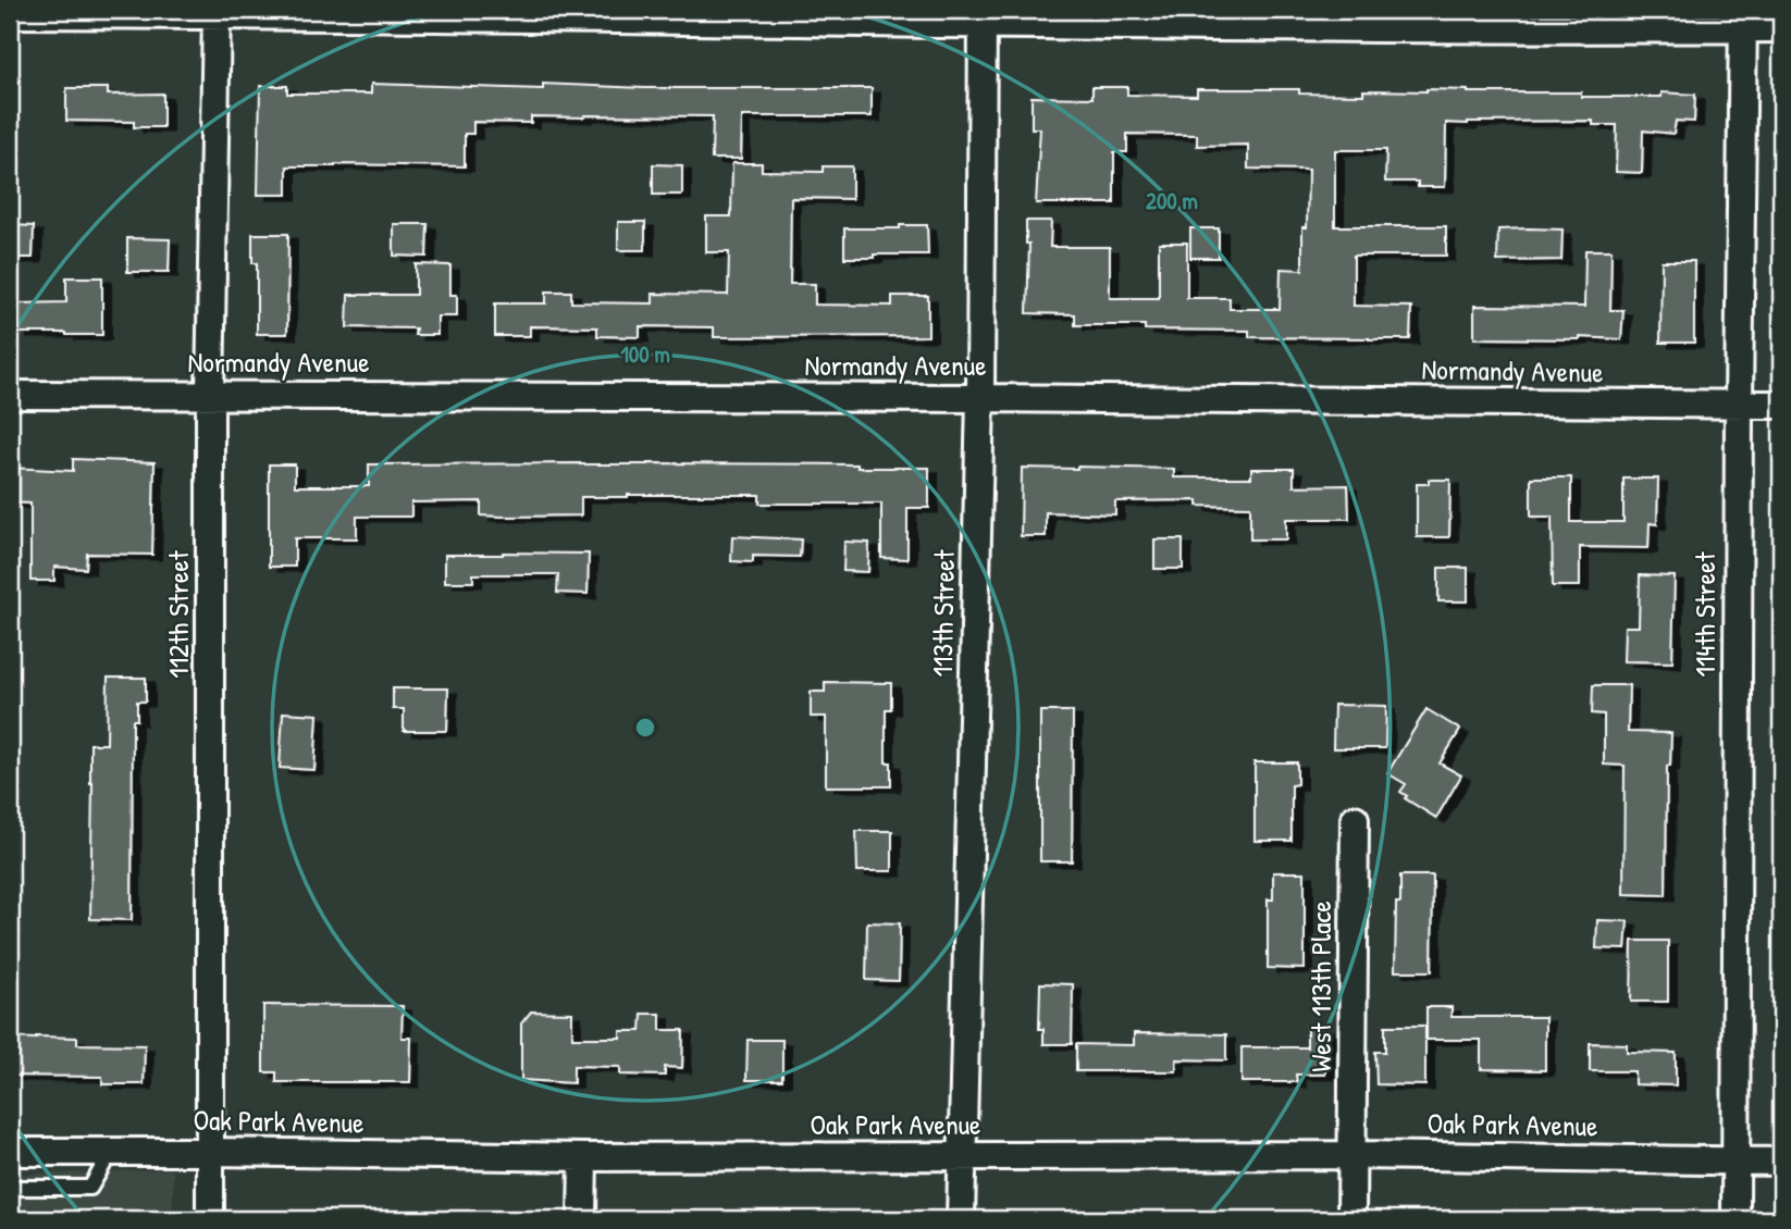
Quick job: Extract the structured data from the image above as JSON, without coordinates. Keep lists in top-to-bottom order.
{
  "streets": {
    "street": [
      "Normandy Avenue",
      "113th Street",
      "112th Street",
      "114th Street",
      "West 113th Place",
      "Oak Park Avenue"
    ]
  },
  "crossings": [
    ["Normandy Avenue", "113th Street"],
    ["Normandy Avenue", "112th Street"],
    ["Normandy Avenue", "114th Street"],
    ["113th Street", "Oak Park Avenue"],
    ["112th Street", "Oak Park Avenue"],
    ["114th Street", "Oak Park Avenue"],
    ["West 113th Place", "Oak Park Avenue"]
  ],
  "rings": ["200 m", "100 m"]
}
